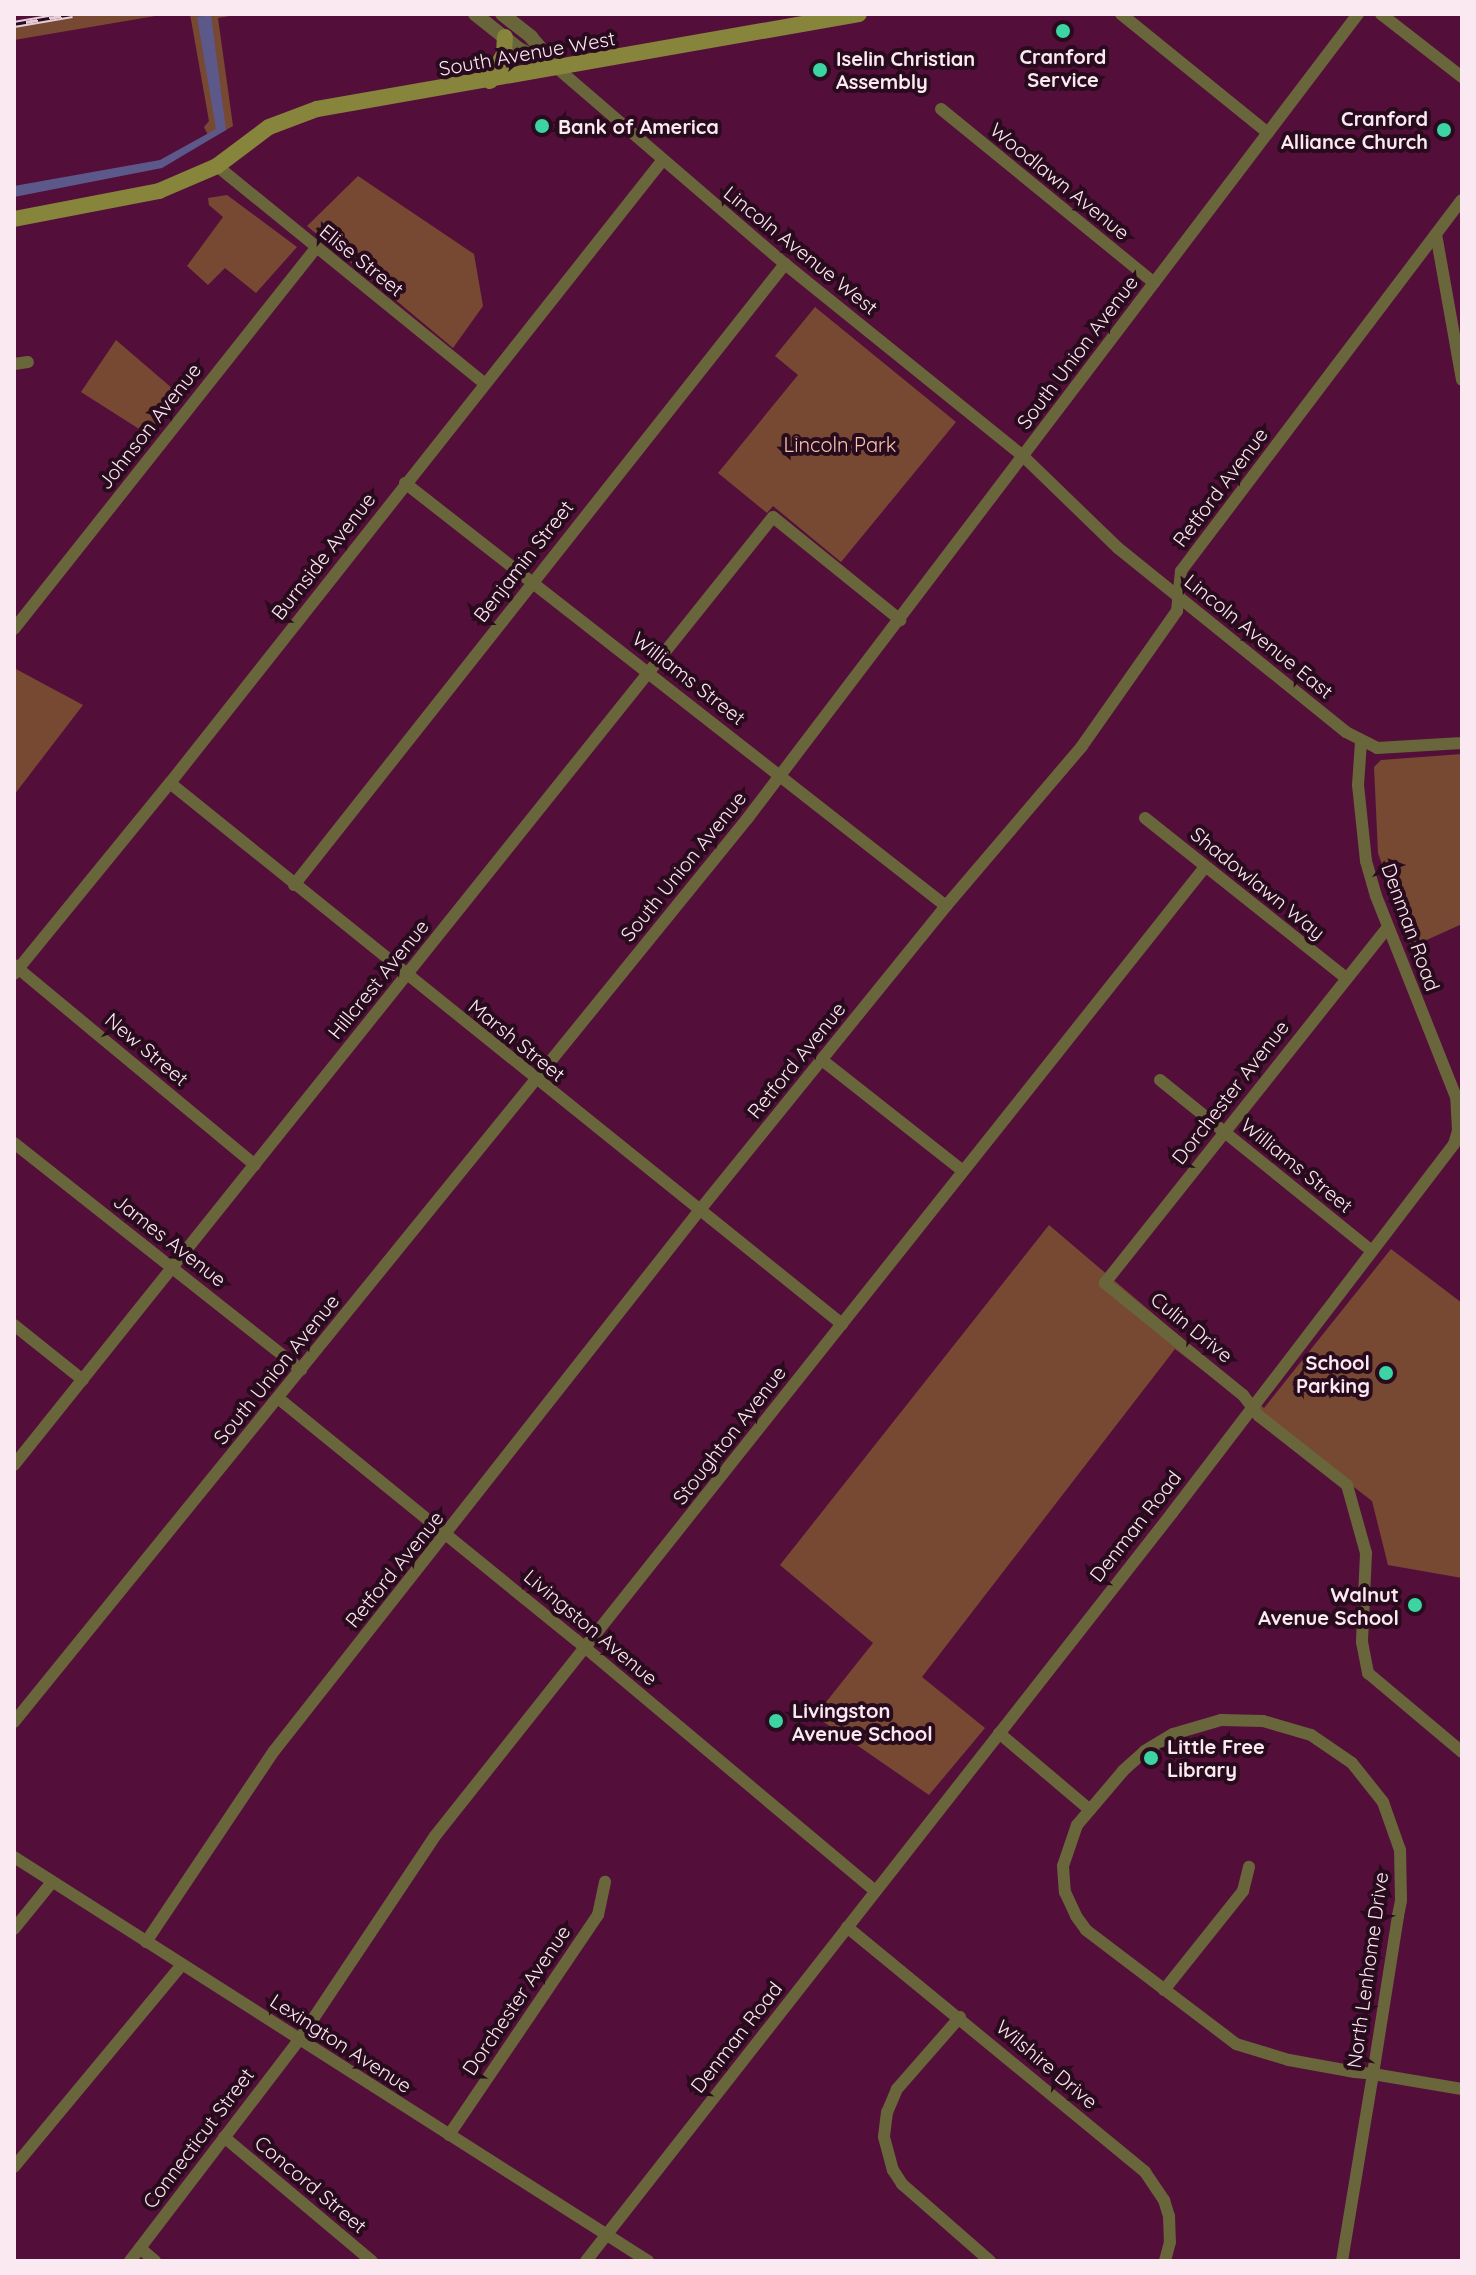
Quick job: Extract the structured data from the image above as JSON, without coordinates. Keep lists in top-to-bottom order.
{
  "streets": {
    "main road": ["South Avenue West"],
    "street": [
      "Woodlawn Avenue",
      "Lincoln Avenue West",
      "Elise Street",
      "South Union Avenue",
      "Johnson Avenue",
      "Retford Avenue",
      "Burnside Avenue",
      "Benjamin Street",
      "Lincoln Avenue East",
      "Williams Street",
      "Shadowlawn Way",
      "Denman Road",
      "Hillcrest Avenue",
      "Marsh Street",
      "New Street",
      "Dorchester Avenue",
      "James Avenue",
      "Culin Drive",
      "Stoughton Avenue",
      "Livingston Avenue",
      "North Lenhome Drive",
      "Lexington Avenue",
      "Wilshire Drive",
      "Connecticut Street",
      "Concord Street"
    ]
  },
  "crossings": [
    ["South Avenue West", "Lincoln Avenue West"],
    ["South Avenue West", "Elise Street"],
    ["Woodlawn Avenue", "South Union Avenue"],
    ["Lincoln Avenue West", "South Union Avenue"],
    ["Lincoln Avenue West", "Burnside Avenue"],
    ["Lincoln Avenue West", "Benjamin Street"],
    ["Lincoln Avenue West", "Lincoln Avenue East"],
    ["Elise Street", "Johnson Avenue"],
    ["Elise Street", "Burnside Avenue"],
    ["South Union Avenue", "Lincoln Avenue East"],
    ["South Union Avenue", "Williams Street"],
    ["South Union Avenue", "Hillcrest Avenue"],
    ["South Union Avenue", "Marsh Street"],
    ["South Union Avenue", "James Avenue"],
    ["South Union Avenue", "Livingston Avenue"],
    ["Retford Avenue", "Lincoln Avenue East"],
    ["Retford Avenue", "Williams Street"],
    ["Retford Avenue", "Marsh Street"],
    ["Retford Avenue", "Livingston Avenue"],
    ["Retford Avenue", "Lexington Avenue"],
    ["Burnside Avenue", "Williams Street"],
    ["Burnside Avenue", "Marsh Street"],
    ["Burnside Avenue", "New Street"],
    ["Benjamin Street", "Williams Street"],
    ["Benjamin Street", "Marsh Street"],
    ["Lincoln Avenue East", "Denman Road"],
    ["Williams Street", "Denman Road"],
    ["Williams Street", "Hillcrest Avenue"],
    ["Williams Street", "Dorchester Avenue"],
    ["Shadowlawn Way", "Dorchester Avenue"],
    ["Shadowlawn Way", "Stoughton Avenue"],
    ["Denman Road", "Dorchester Avenue"],
    ["Denman Road", "Culin Drive"],
    ["Denman Road", "Livingston Avenue"],
    ["Denman Road", "Lexington Avenue"],
    ["Denman Road", "Wilshire Drive"],
    ["Hillcrest Avenue", "Marsh Street"],
    ["Hillcrest Avenue", "New Street"],
    ["Hillcrest Avenue", "James Avenue"],
    ["Marsh Street", "Stoughton Avenue"],
    ["Dorchester Avenue", "Culin Drive"],
    ["Dorchester Avenue", "Lexington Avenue"],
    ["Stoughton Avenue", "Livingston Avenue"],
    ["Stoughton Avenue", "Lexington Avenue"],
    ["Stoughton Avenue", "Connecticut Street"],
    ["Lexington Avenue", "Connecticut Street"],
    ["Connecticut Street", "Concord Street"]
  ],
  "parks": ["Lincoln Park"],
  "places": [
    "Cranford Service",
    "Iselin Christian Assembly",
    "Bank of America",
    "Cranford Alliance Church",
    "School Parking",
    "Walnut Avenue School",
    "Livingston Avenue School",
    "Little Free Library"
  ]
}
